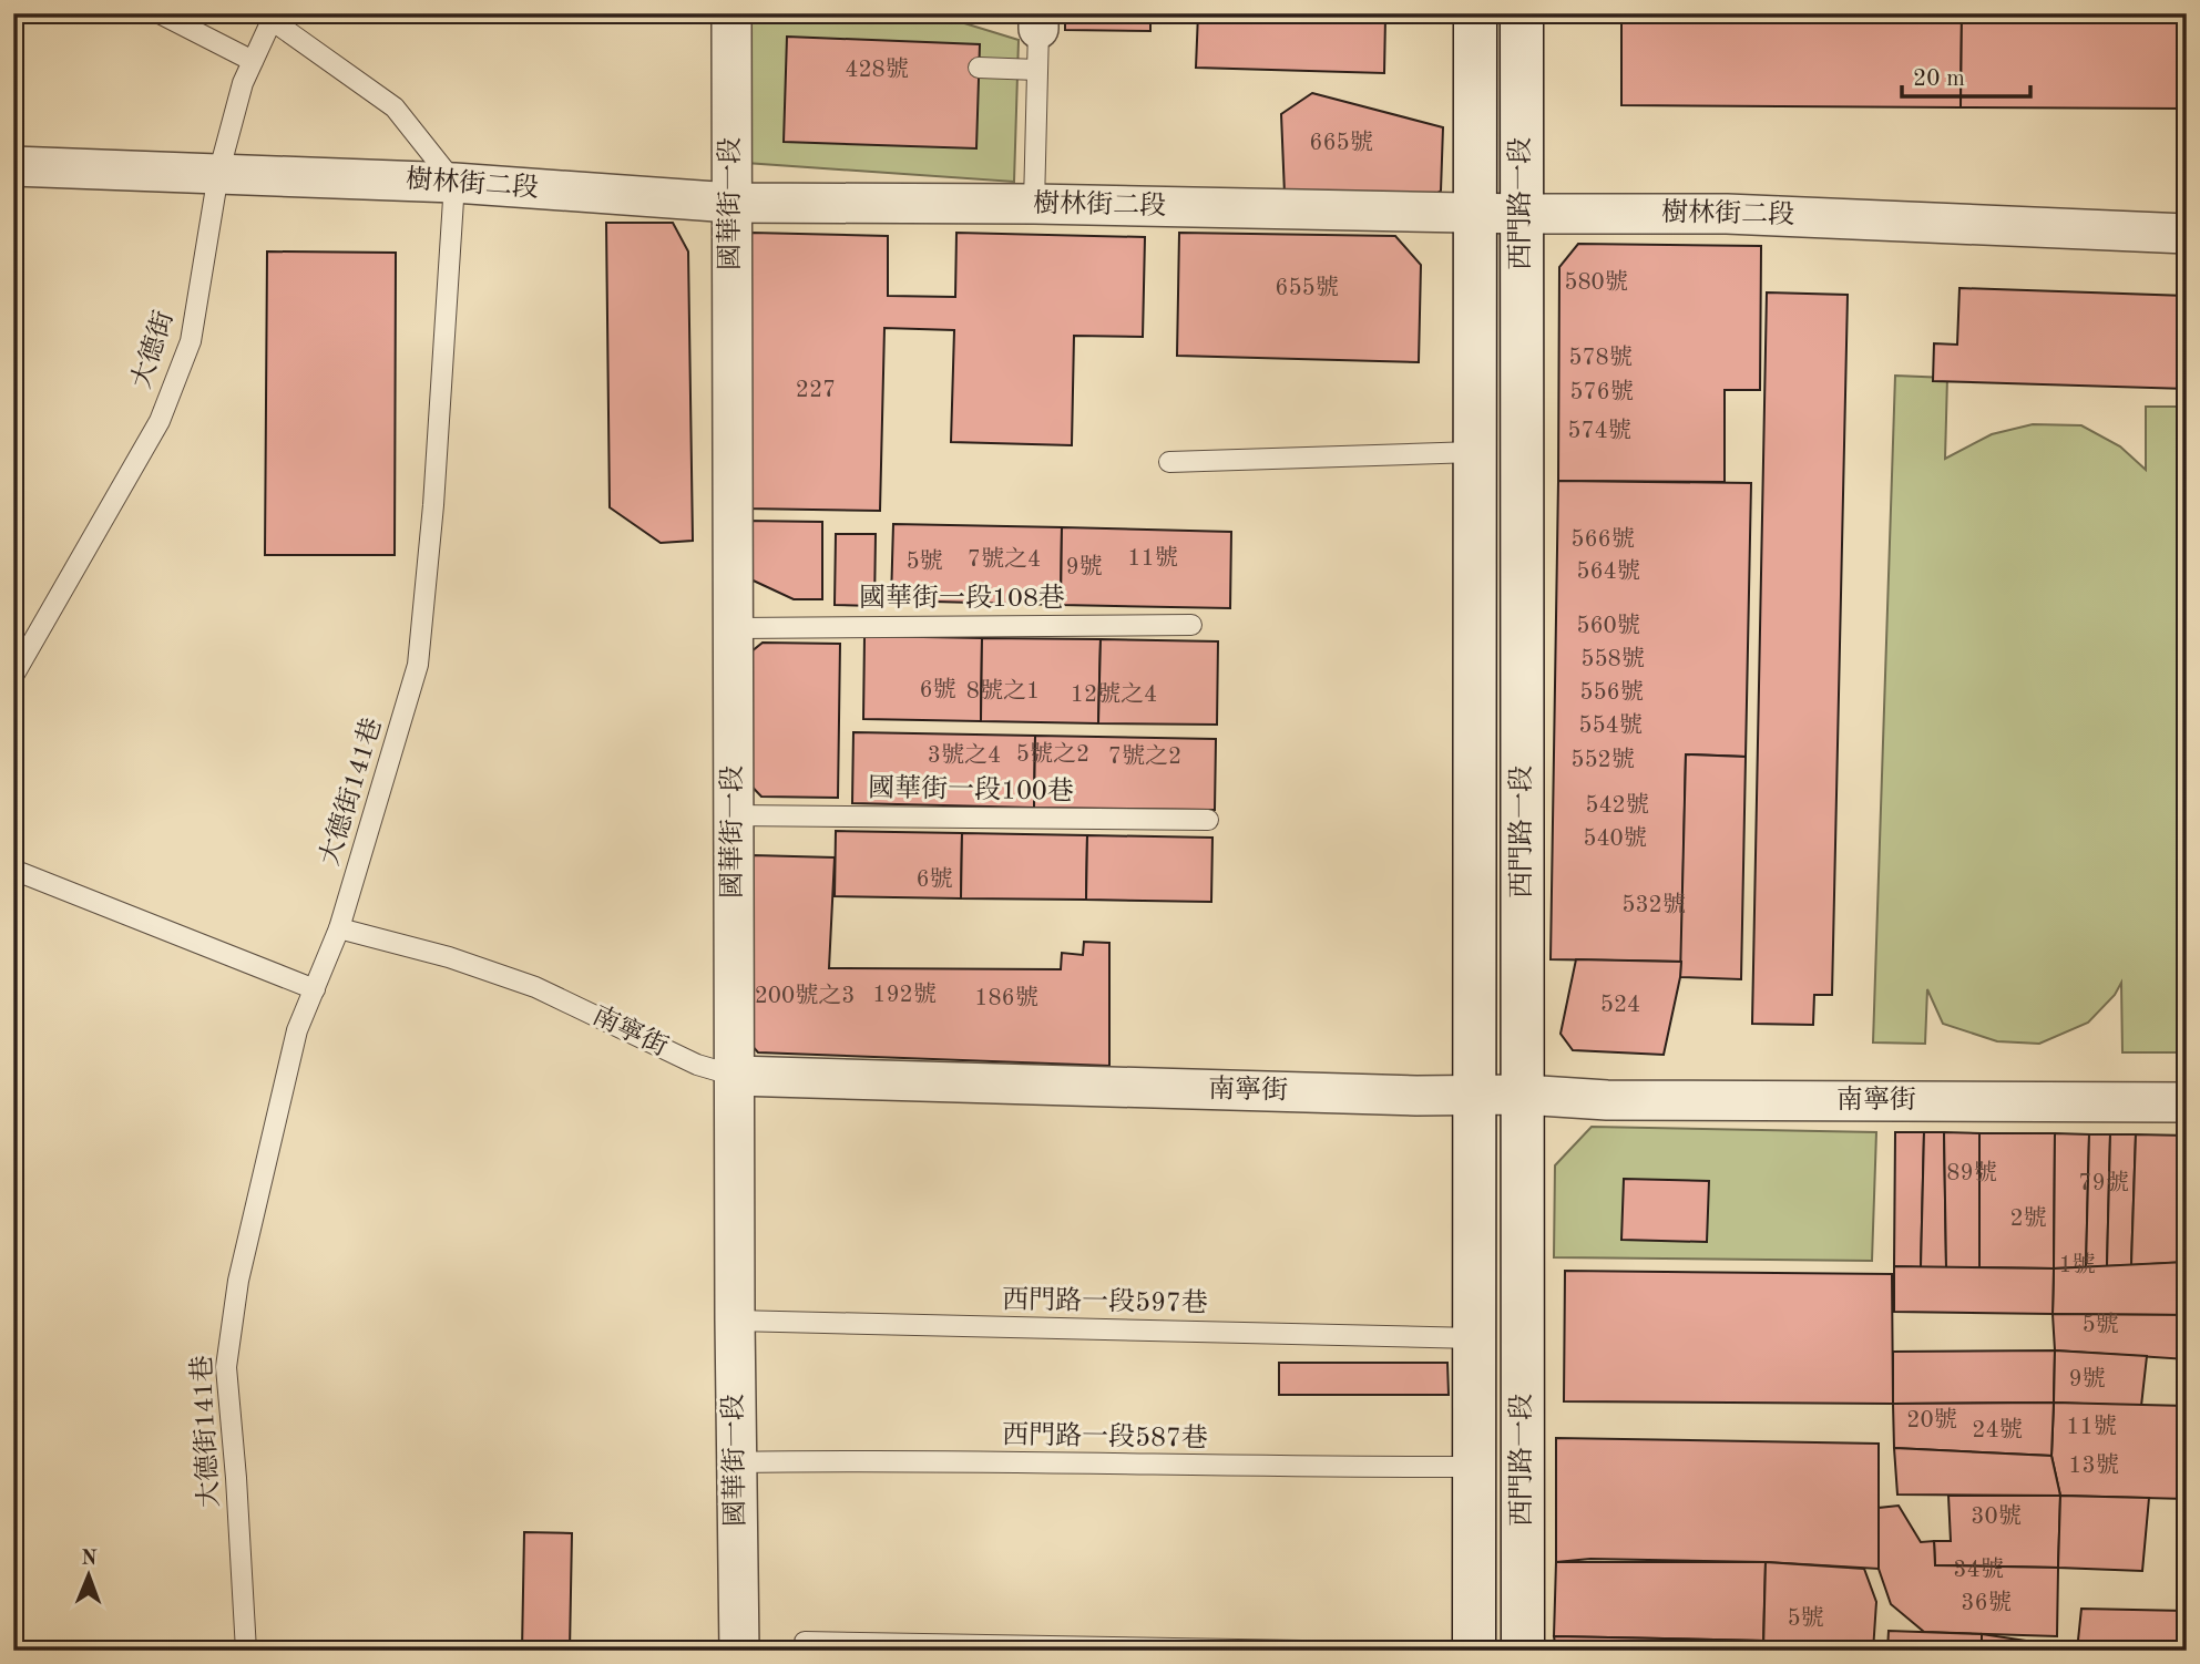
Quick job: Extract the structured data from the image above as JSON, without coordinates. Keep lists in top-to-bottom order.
{
  "streets": {
    "street": [
      "樹林街二段",
      "國華街一段",
      "西門路一段",
      "南寧街"
    ],
    "lane": [
      "大德街",
      "國華街一段108巷",
      "國華街一段100巷",
      "大德街141巷",
      "西門路一段597巷",
      "西門路一段587巷"
    ]
  },
  "crossings": [
    ["樹林街二段", "國華街一段"],
    ["樹林街二段", "西門路一段"],
    ["樹林街二段", "大德街"],
    ["樹林街二段", "大德街141巷"],
    ["國華街一段", "國華街一段108巷"],
    ["國華街一段", "國華街一段100巷"],
    ["國華街一段", "南寧街"],
    ["國華街一段", "西門路一段597巷"],
    ["國華街一段", "西門路一段587巷"],
    ["西門路一段", "南寧街"],
    ["西門路一段", "西門路一段597巷"],
    ["西門路一段", "西門路一段587巷"],
    ["大德街141巷", "南寧街"]
  ],
  "house_numbers": [
    "428號",
    "665號",
    "580號",
    "655號",
    "578號",
    "227",
    "576號",
    "574號",
    "566號",
    "11號",
    "7號之4",
    "5號",
    "9號",
    "564號",
    "560號",
    "558號",
    "6號",
    "8號之1",
    "556號",
    "12號之4",
    "554號",
    "5號之2",
    "3號之4",
    "7號之2",
    "552號",
    "542號",
    "540號",
    "6號",
    "532號",
    "192號",
    "200號之3",
    "186號",
    "524",
    "89號",
    "79號",
    "2號",
    "1號",
    "5號",
    "9號",
    "20號",
    "11號",
    "24號",
    "13號",
    "30號",
    "34號",
    "36號",
    "5號"
  ],
  "scale_bar": "20 m",
  "north": "top"
}
